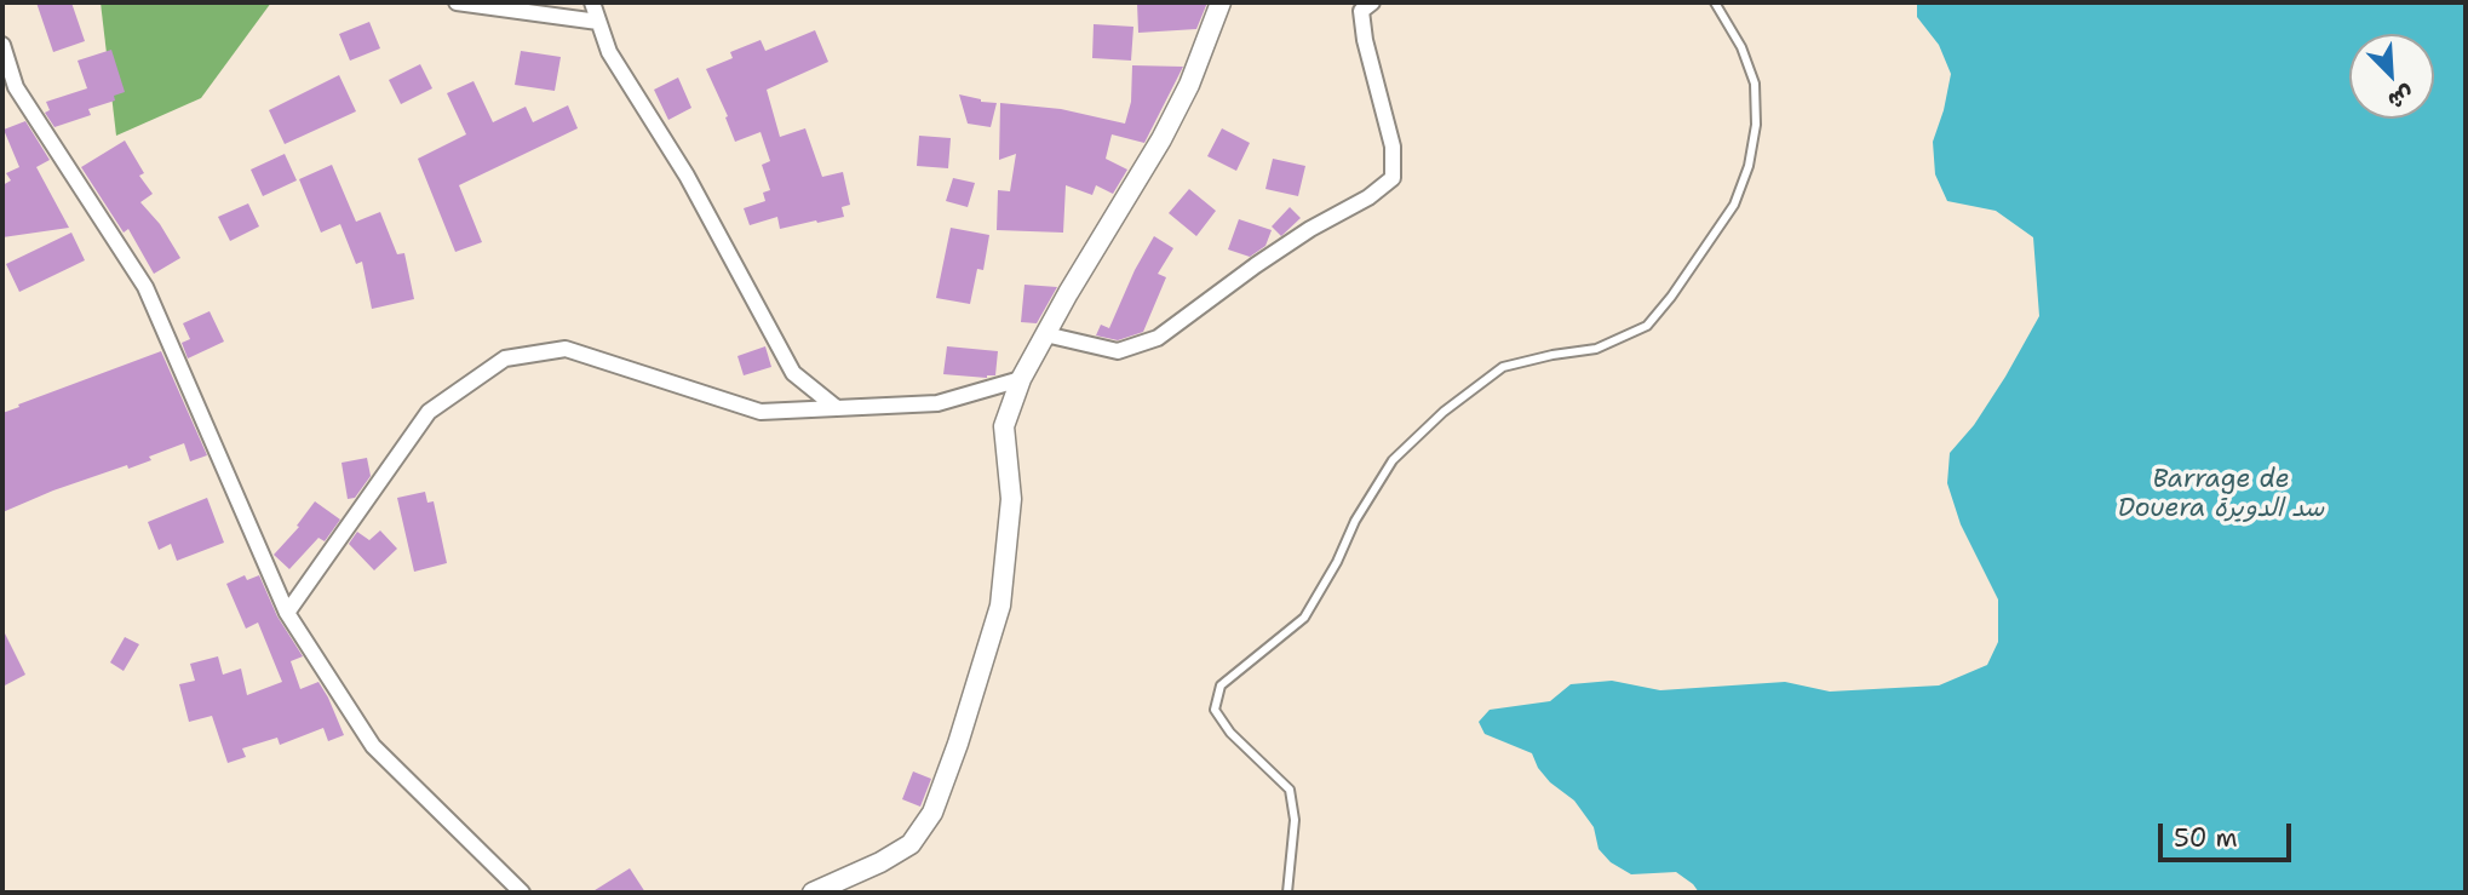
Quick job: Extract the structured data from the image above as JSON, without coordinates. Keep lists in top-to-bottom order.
{
  "water": ["Barrage de Douera سد الدويرة"],
  "scale_bar": "50 m",
  "north": "bottom right"
}
